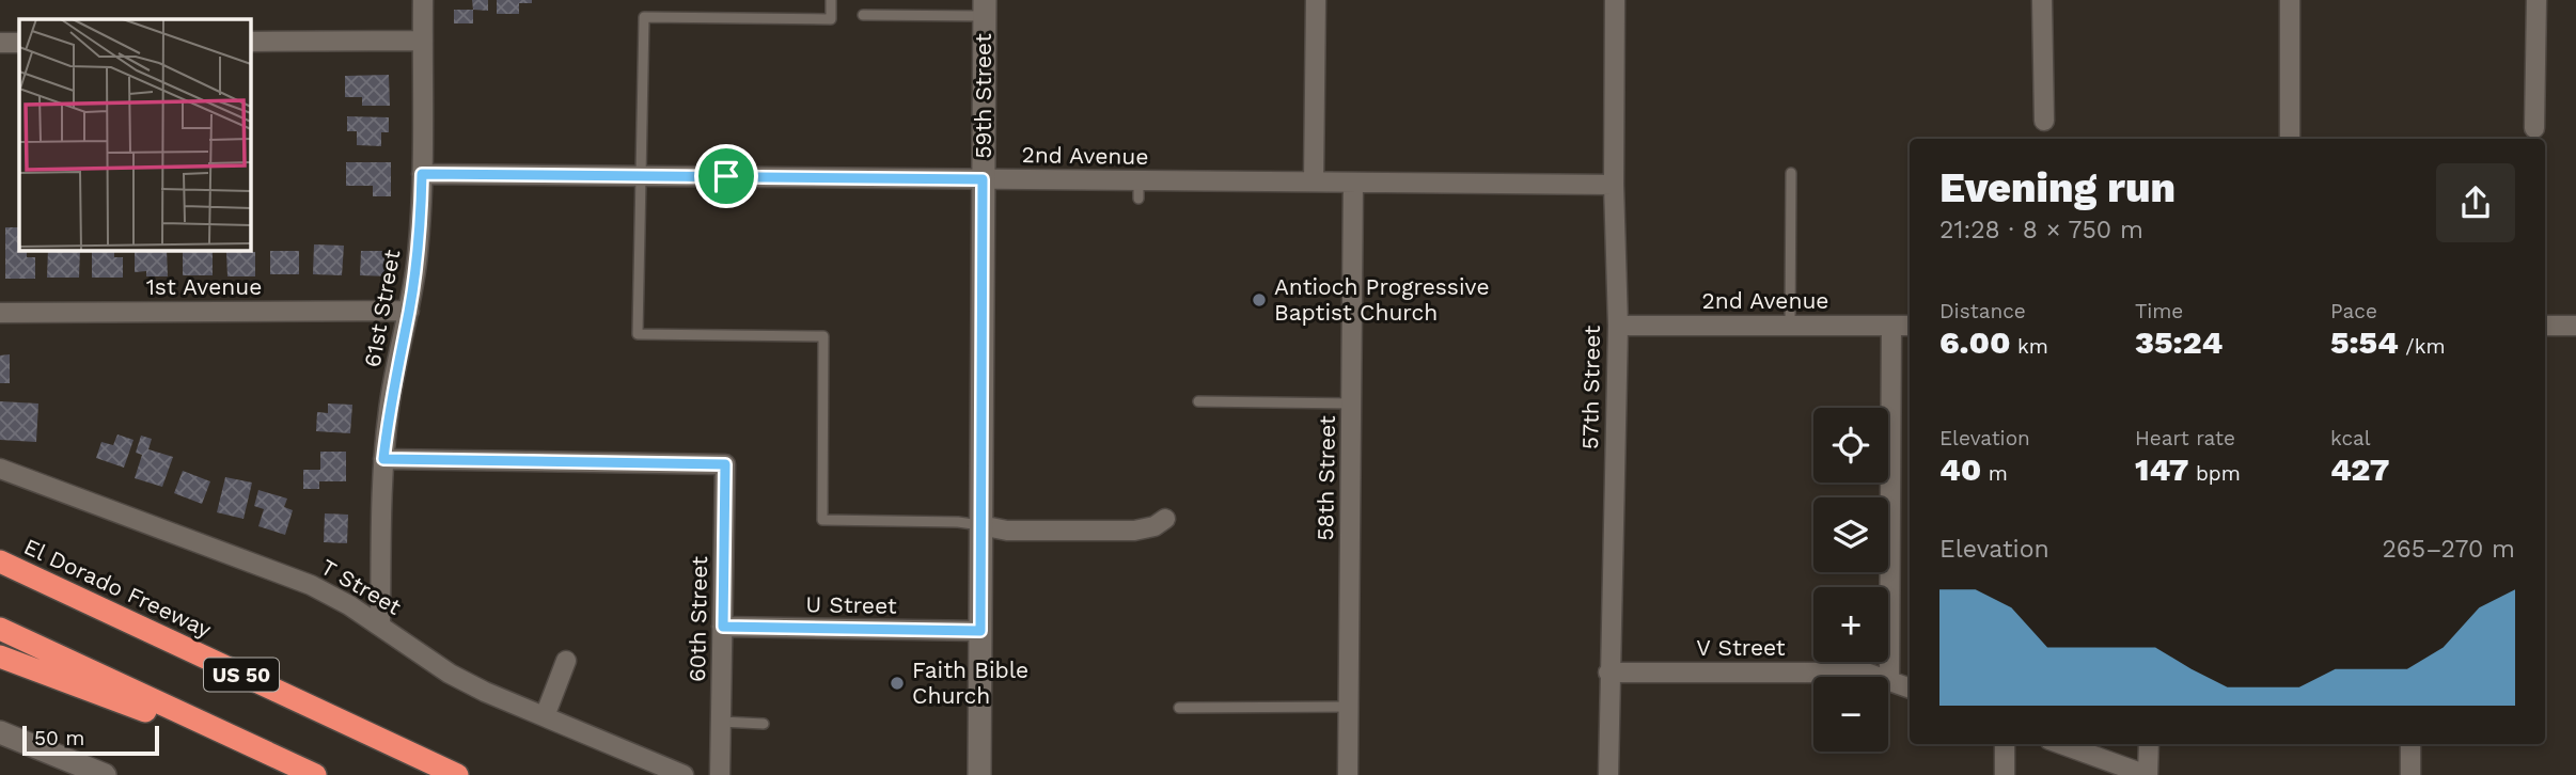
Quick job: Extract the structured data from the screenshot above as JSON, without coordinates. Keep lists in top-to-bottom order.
{
  "streets": {
    "highway": ["El Dorado Freeway", "US 50"],
    "street": [
      "59th Street",
      "2nd Avenue",
      "1st Avenue",
      "61st Street",
      "57th Street",
      "58th Street",
      "T Street",
      "U Street",
      "60th Street",
      "V Street"
    ]
  },
  "crossings": [
    ["59th Street", "2nd Avenue"],
    ["59th Street", "U Street"],
    ["2nd Avenue", "61st Street"],
    ["2nd Avenue", "57th Street"],
    ["2nd Avenue", "58th Street"],
    ["1st Avenue", "61st Street"],
    ["61st Street", "T Street"],
    ["61st Street", "60th Street"],
    ["57th Street", "V Street"],
    ["U Street", "60th Street"]
  ],
  "places": ["Antioch Progressive Baptist Church", "Faith Bible Church"],
  "scale_bar": "50 m",
  "page": {
    "heading": ["Evening run", "21:28 · 8 × 750 m"],
    "stats": [
      ["Distance", "6.00 km"],
      ["Time", "35:24"],
      ["Pace", "5:54 /km"],
      ["Elevation", "40 m"],
      ["Heart rate", "147 bpm"],
      ["kcal", "427"]
    ],
    "map_buttons": ["+", "−"],
    "chart": ["Elevation", "265–270 m"],
    "scale": "50 m"
  }
}
